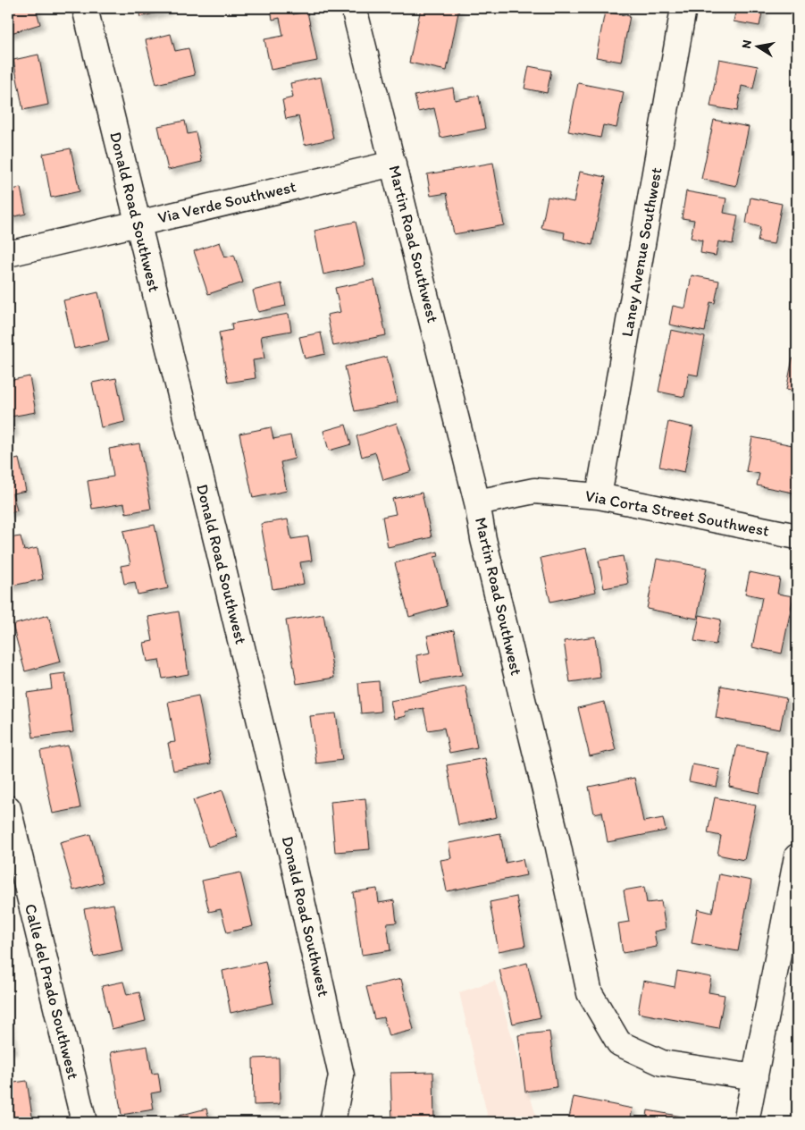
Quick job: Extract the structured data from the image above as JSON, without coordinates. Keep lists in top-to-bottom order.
{
  "streets": {
    "street": [
      "Via Verde Southwest",
      "Donald Road Southwest",
      "Martin Road Southwest",
      "Laney Avenue Southwest",
      "Via Corta Street Southwest",
      "Calle del Prado Southwest"
    ]
  },
  "crossings": [
    ["Via Verde Southwest", "Donald Road Southwest"],
    ["Via Verde Southwest", "Martin Road Southwest"],
    ["Martin Road Southwest", "Via Corta Street Southwest"],
    ["Laney Avenue Southwest", "Via Corta Street Southwest"]
  ],
  "north": "left"
}
